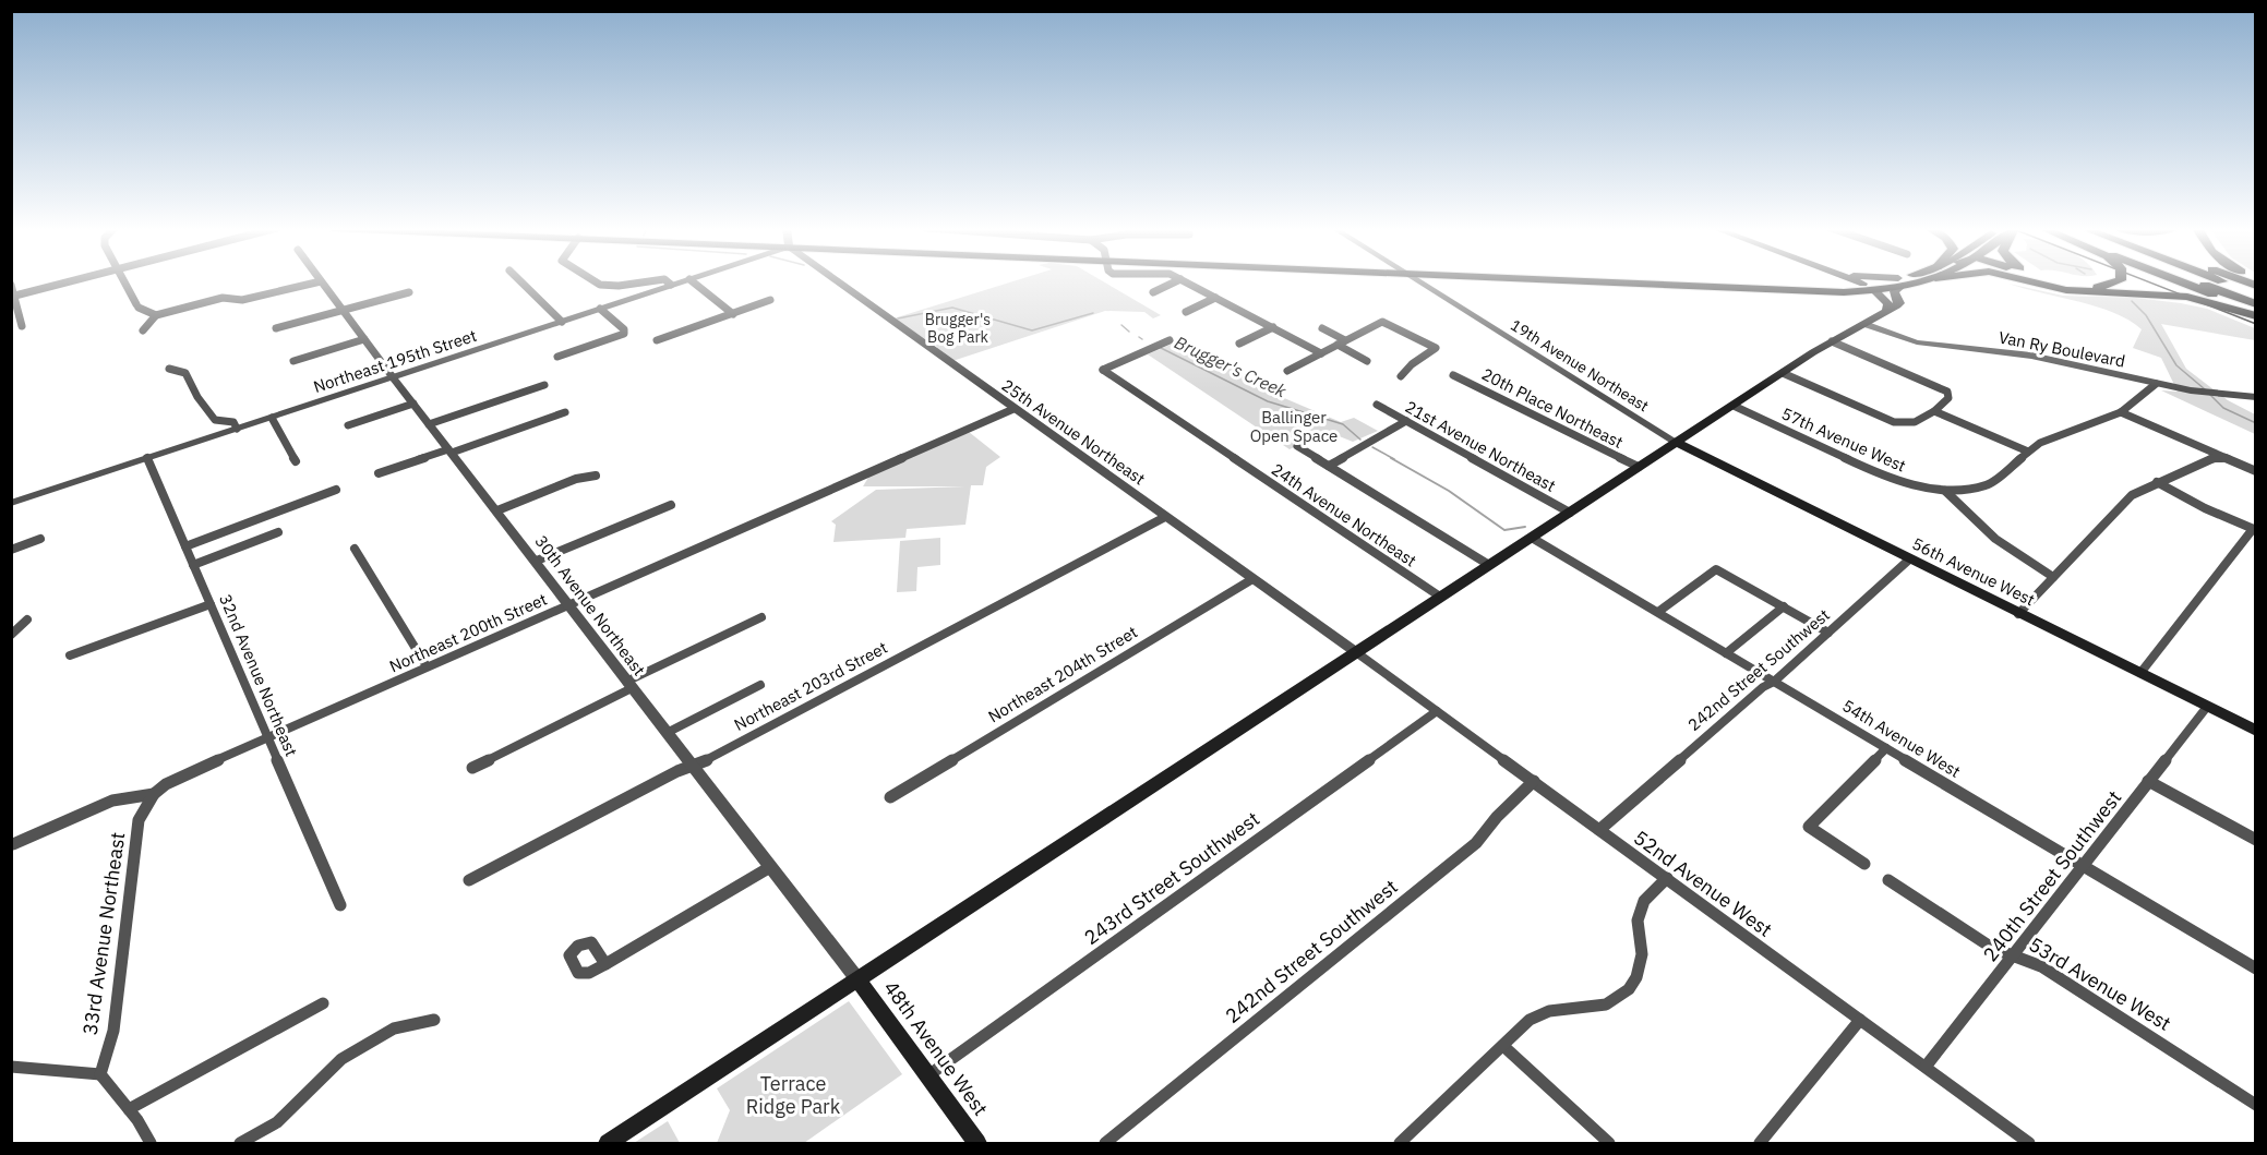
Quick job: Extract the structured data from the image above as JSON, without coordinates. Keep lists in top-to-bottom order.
{
  "streets": {
    "main road": ["56th Avenue West", "48th Avenue West"],
    "street": [
      "Van Ry Boulevard",
      "Northeast 195th Street",
      "19th Avenue Northeast",
      "20th Place Northeast",
      "25th Avenue Northeast",
      "57th Avenue West",
      "21st Avenue Northeast",
      "24th Avenue Northeast",
      "30th Avenue Northeast",
      "Northeast 200th Street",
      "242nd Street Southwest",
      "Northeast 204th Street",
      "32nd Avenue Northeast",
      "Northeast 203rd Street",
      "54th Avenue West",
      "240th Street Southwest",
      "243rd Street Southwest",
      "52nd Avenue West",
      "33rd Avenue Northeast",
      "53rd Avenue West"
    ]
  },
  "crossings": [
    ["Northeast 195th Street", "30th Avenue Northeast"],
    ["Northeast 195th Street", "32nd Avenue Northeast"],
    ["19th Avenue Northeast", "56th Avenue West"],
    ["25th Avenue Northeast", "Northeast 200th Street"],
    ["25th Avenue Northeast", "Northeast 204th Street"],
    ["25th Avenue Northeast", "Northeast 203rd Street"],
    ["25th Avenue Northeast", "52nd Avenue West"],
    ["56th Avenue West", "242nd Street Southwest"],
    ["56th Avenue West", "240th Street Southwest"],
    ["30th Avenue Northeast", "Northeast 200th Street"],
    ["30th Avenue Northeast", "Northeast 203rd Street"],
    ["30th Avenue Northeast", "48th Avenue West"],
    ["Northeast 200th Street", "32nd Avenue Northeast"],
    ["Northeast 200th Street", "33rd Avenue Northeast"],
    ["242nd Street Southwest", "54th Avenue West"],
    ["242nd Street Southwest", "52nd Avenue West"],
    ["54th Avenue West", "240th Street Southwest"],
    ["240th Street Southwest", "52nd Avenue West"],
    ["240th Street Southwest", "53rd Avenue West"],
    ["243rd Street Southwest", "52nd Avenue West"],
    ["243rd Street Southwest", "48th Avenue West"]
  ],
  "water": ["Brugger's Creek"],
  "parks": ["Brugger's Bog Park", "Ballinger Open Space", "Terrace Ridge Park"]
}
